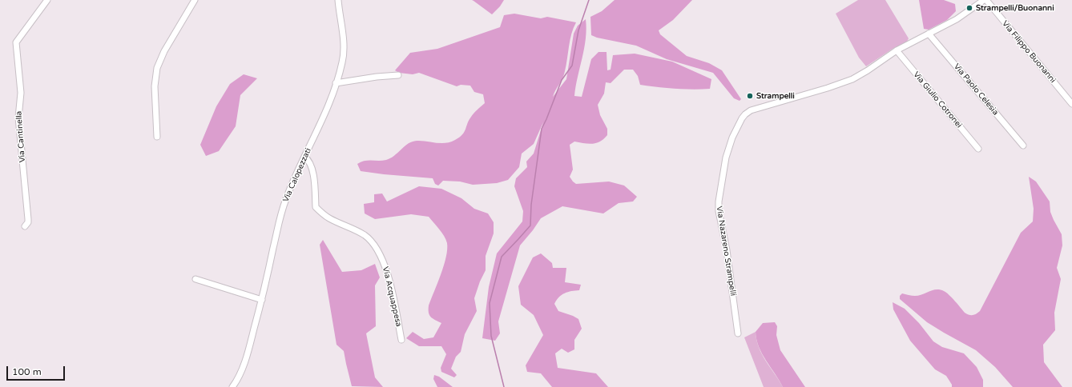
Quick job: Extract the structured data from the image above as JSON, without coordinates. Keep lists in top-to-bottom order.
{
  "streets": {
    "street": [
      "Via Filippo Buonanni",
      "Via Paolo Celesia",
      "Via Giulio Cotronei",
      "Via Cantinella",
      "Via Calopezzati",
      "Via Nazareno Strampelli",
      "Via Acquappesa"
    ]
  },
  "crossings": [
    ["Via Filippo Buonanni", "Via Nazareno Strampelli"],
    ["Via Paolo Celesia", "Via Nazareno Strampelli"],
    ["Via Giulio Cotronei", "Via Nazareno Strampelli"],
    ["Via Calopezzati", "Via Acquappesa"]
  ],
  "places": ["Strampelli/Buonanni", "Strampelli"],
  "scale_bar": "100 m"
}
